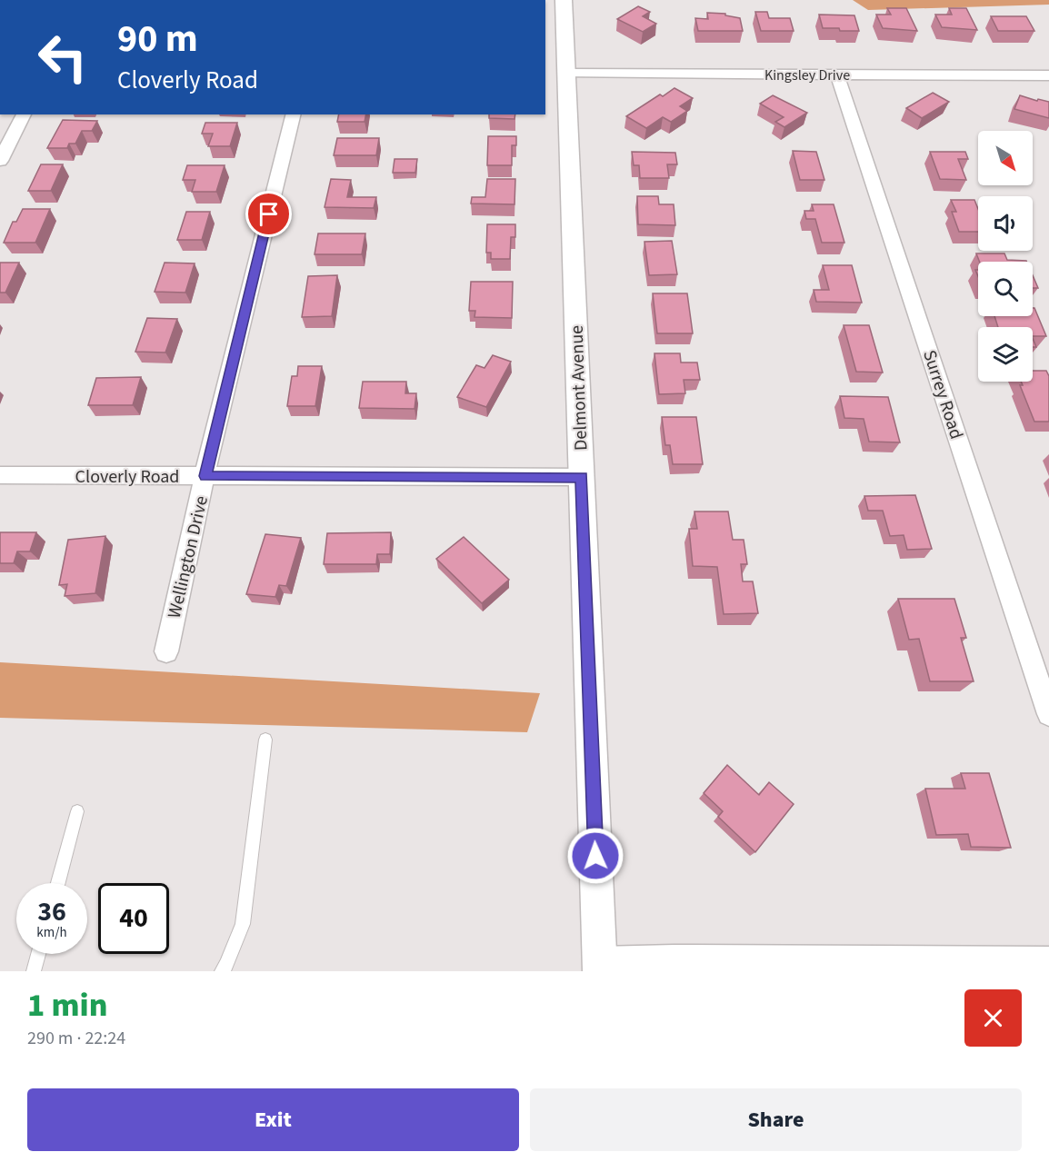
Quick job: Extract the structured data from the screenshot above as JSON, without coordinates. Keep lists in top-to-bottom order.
{
  "streets": {
    "street": [
      "Kingsley Drive",
      "Delmont Avenue",
      "Surrey Road",
      "Cloverly Road",
      "Wellington Drive"
    ]
  },
  "crossings": [
    ["Kingsley Drive", "Delmont Avenue"],
    ["Kingsley Drive", "Surrey Road"],
    ["Delmont Avenue", "Cloverly Road"],
    ["Cloverly Road", "Wellington Drive"]
  ],
  "north": "bottom right",
  "page": {
    "turn": ["90 m", "Cloverly Road"],
    "speed": "36 km/h",
    "limit": "40",
    "heading": ["1 min", "290 m · 22:24"],
    "buttons": ["Exit", "Share"]
  }
}
